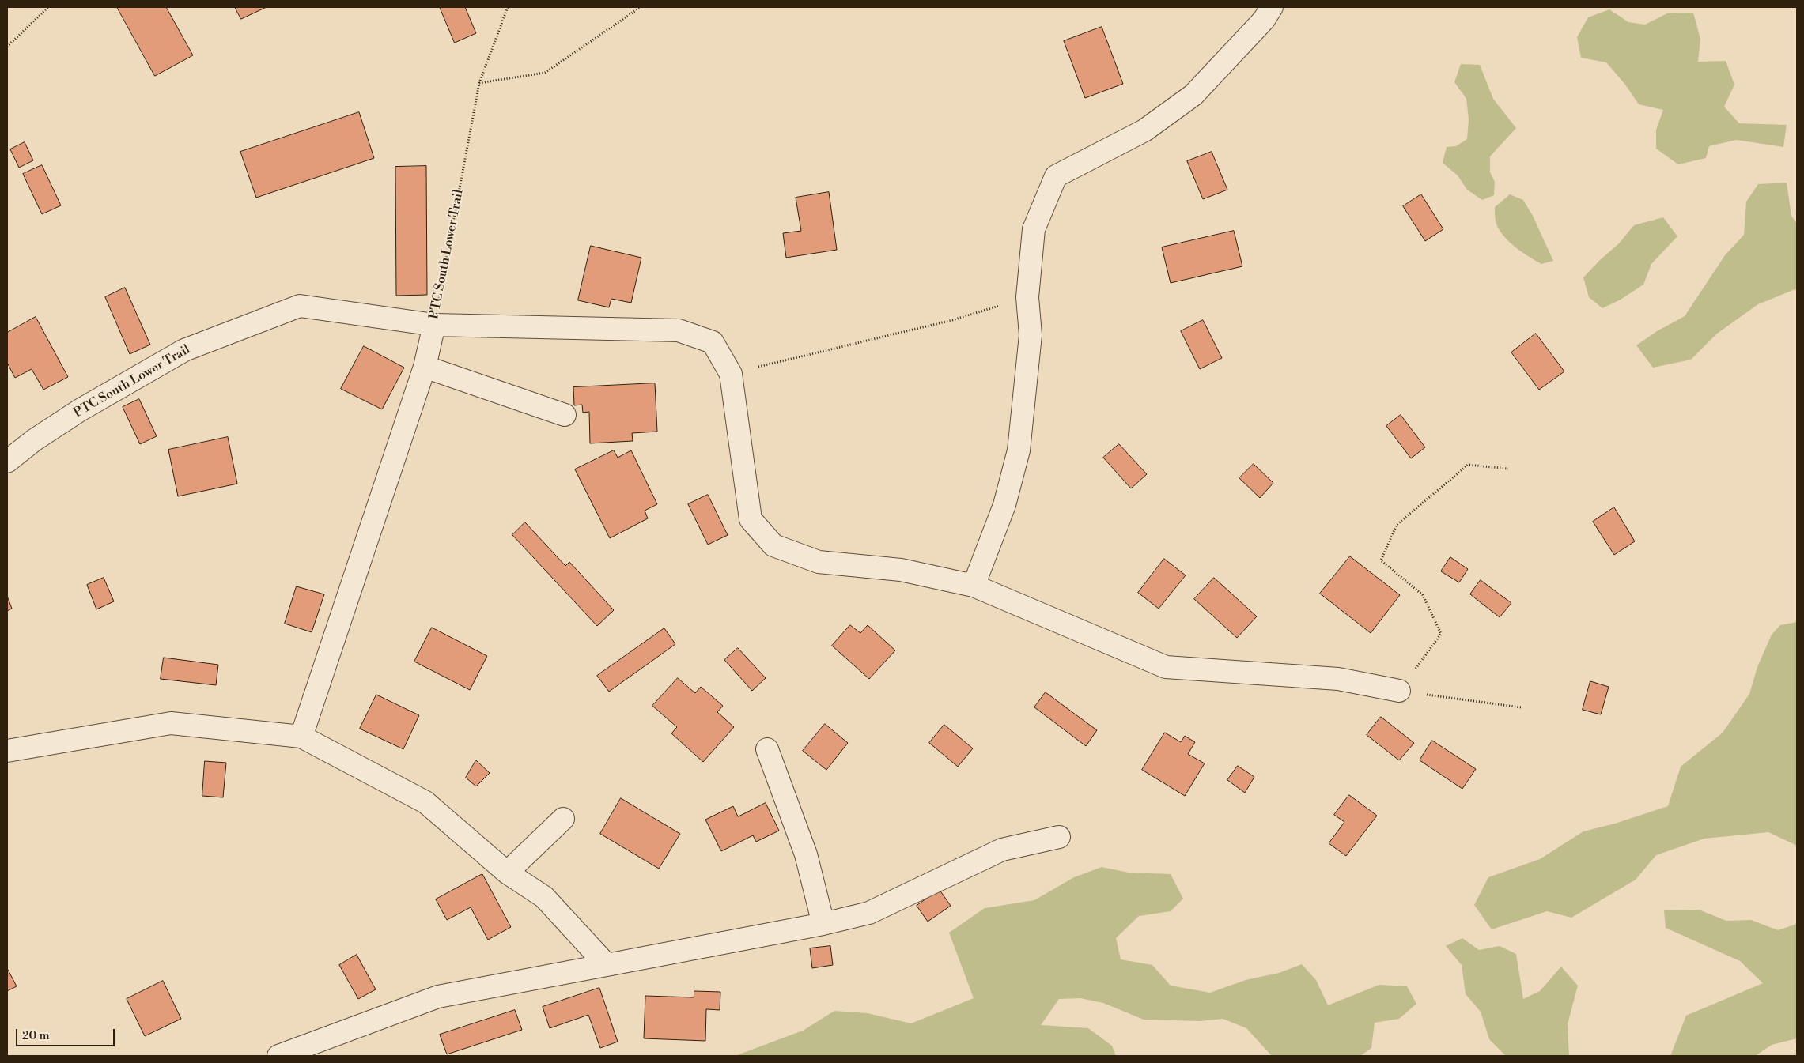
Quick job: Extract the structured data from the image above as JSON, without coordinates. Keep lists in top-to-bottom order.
{
  "streets": {
    "street": ["PTC South Lower Trail"]
  },
  "scale_bar": "20 m"
}
